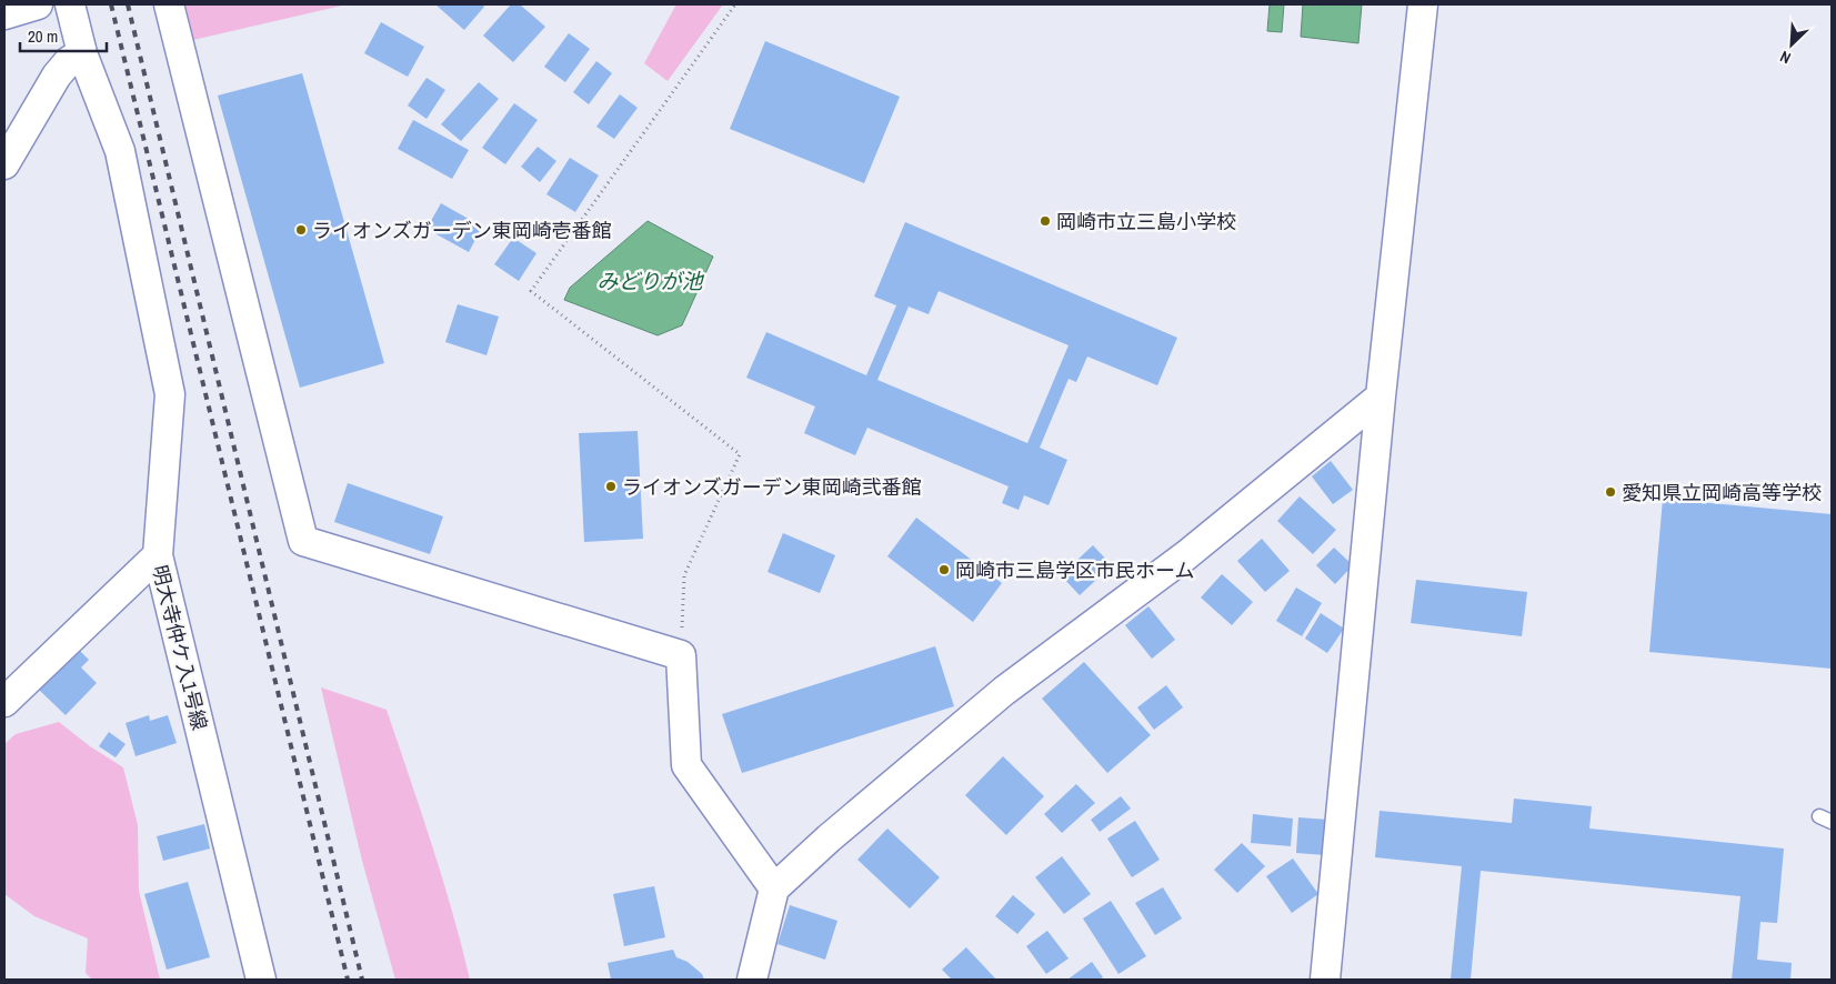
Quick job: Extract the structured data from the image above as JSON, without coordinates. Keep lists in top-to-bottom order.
{
  "streets": {
    "street": ["明大寺仲ケ入1号線"]
  },
  "water": ["みどりが池"],
  "places": [
    "岡崎市立三島小学校",
    "ライオンズガーデン東岡崎壱番館",
    "ライオンズガーデン東岡崎弐番館",
    "愛知県立岡崎高等学校",
    "岡崎市三島学区市民ホーム"
  ],
  "scale_bar": "20 m",
  "north": "bottom left"
}
